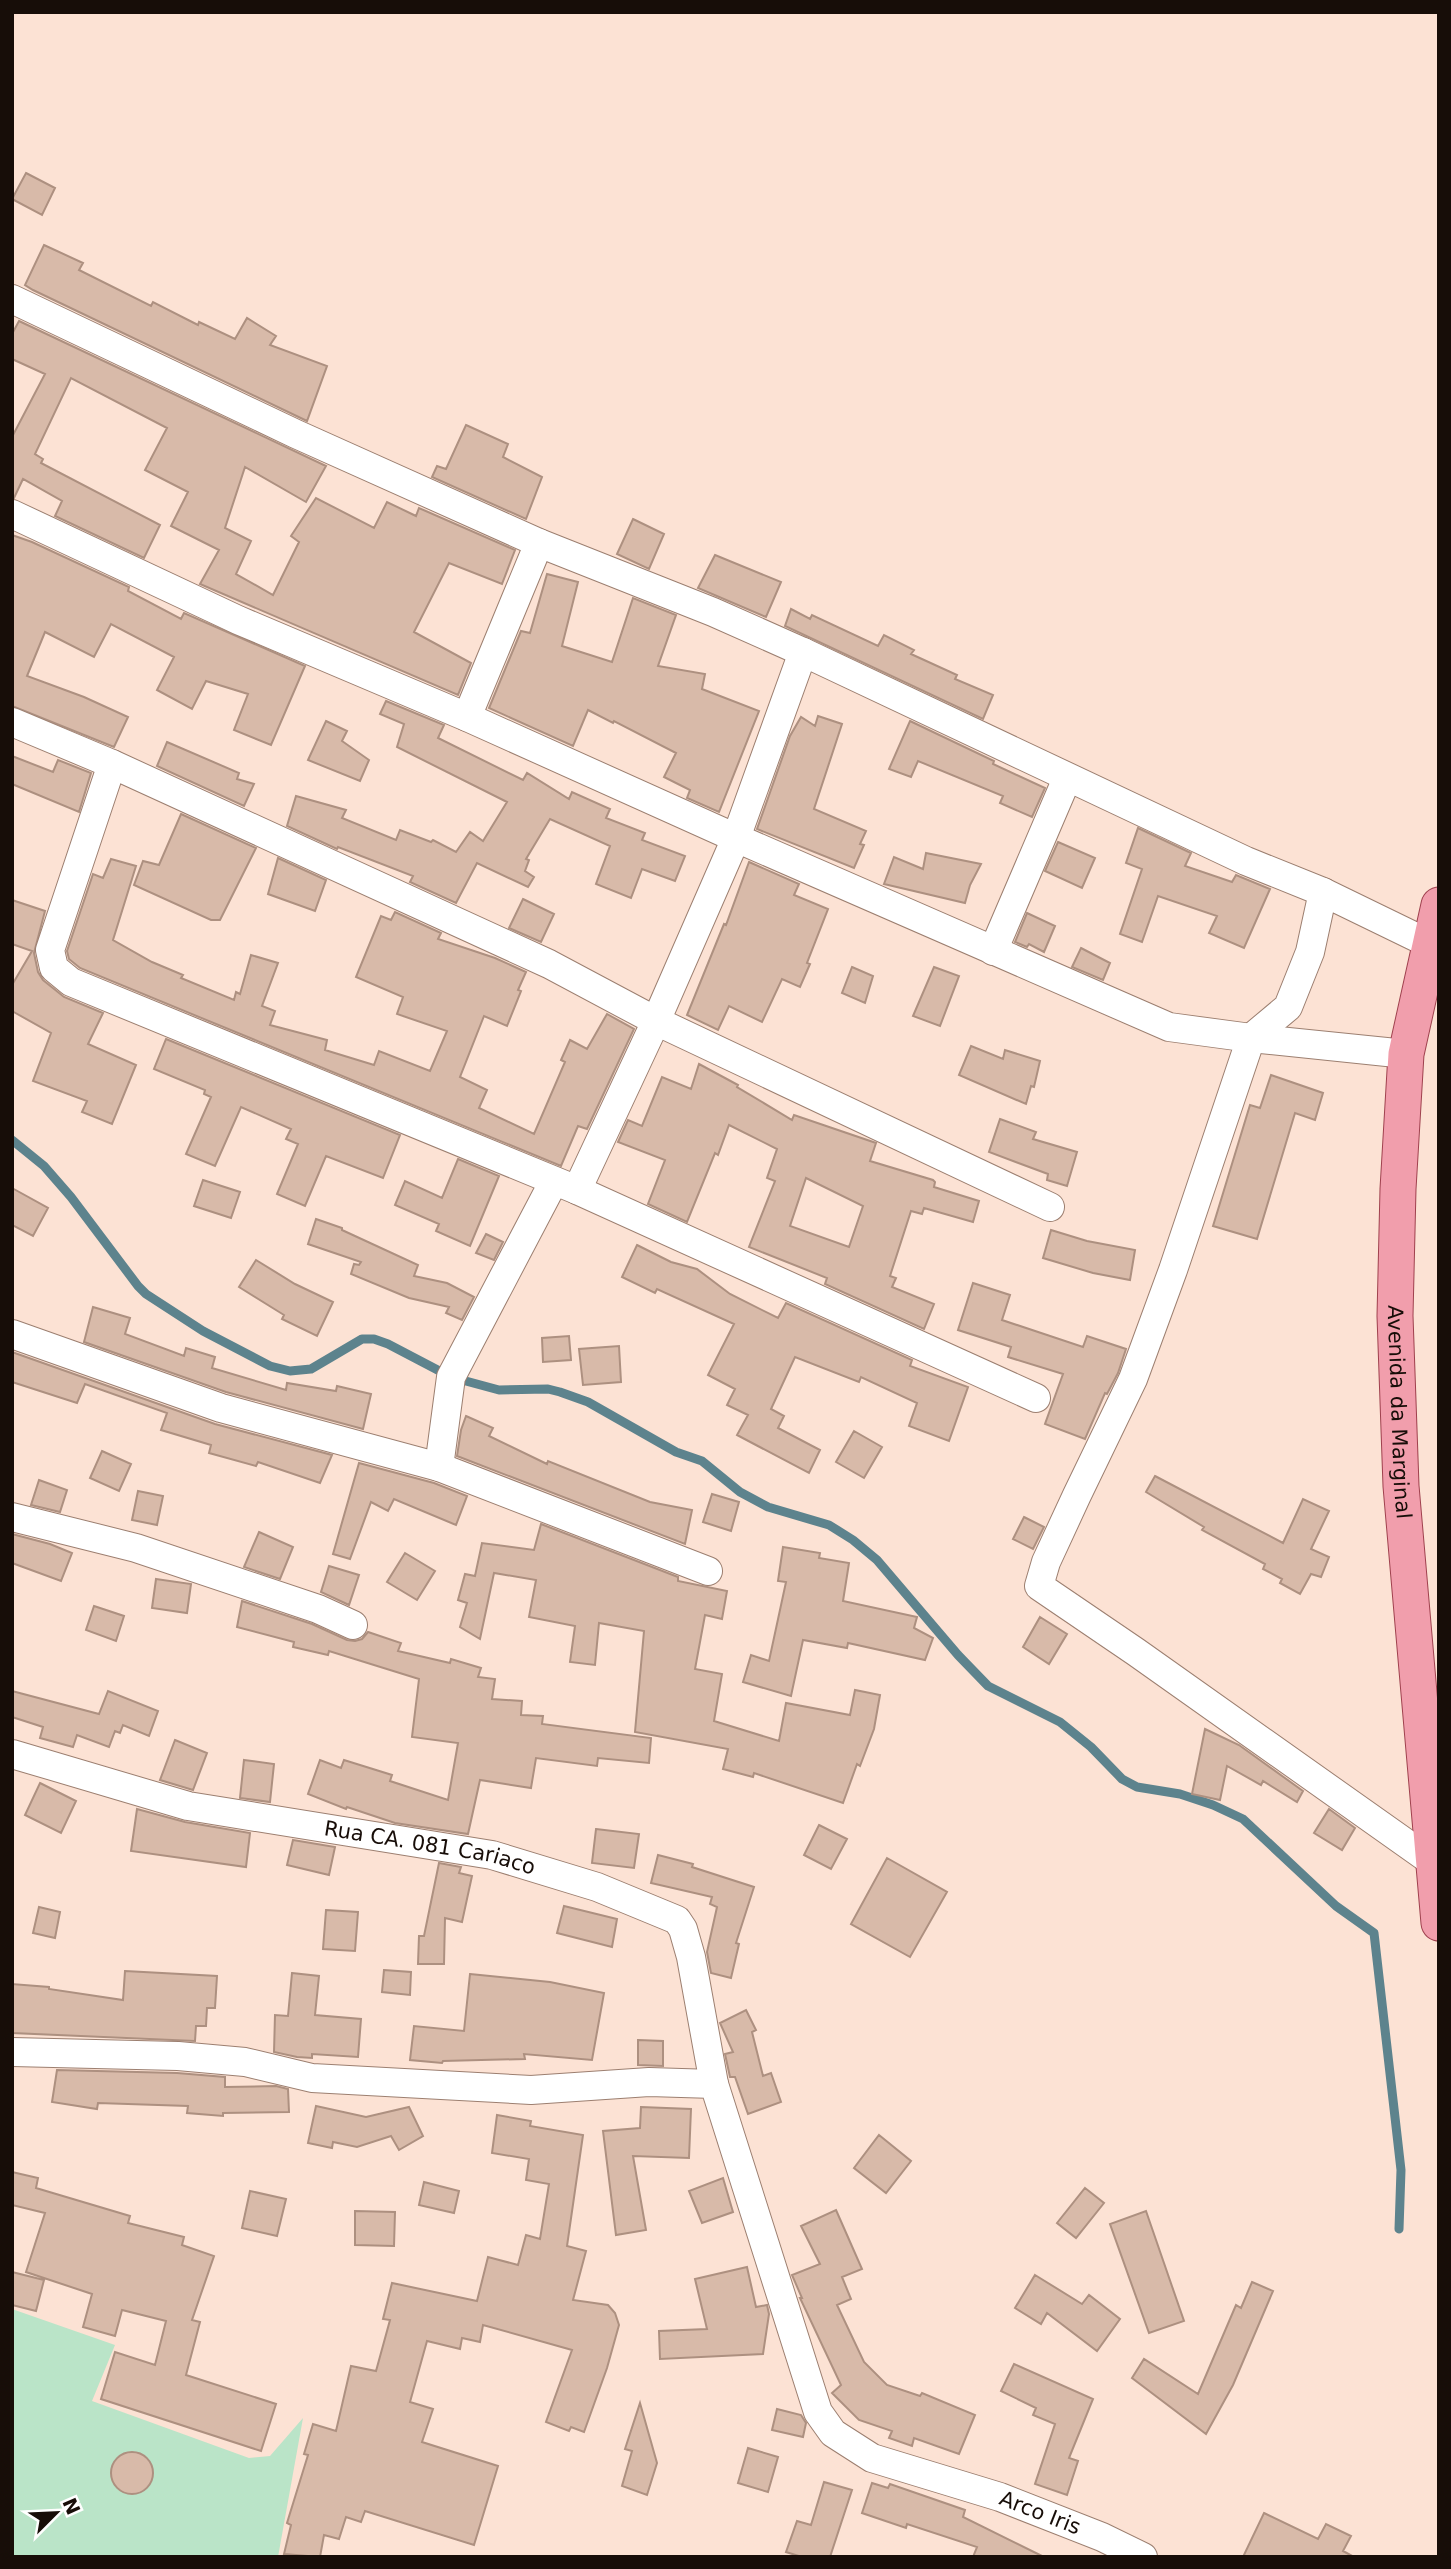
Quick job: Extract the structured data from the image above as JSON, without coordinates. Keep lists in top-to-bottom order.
{
  "streets": {
    "main road": ["Avenida da Marginal"],
    "street": ["Rua CA. 081 Cariaco", "Arco Iris"]
  },
  "crossings": [
    ["Rua CA. 081 Cariaco", "Arco Iris"]
  ],
  "north": "top right"
}
